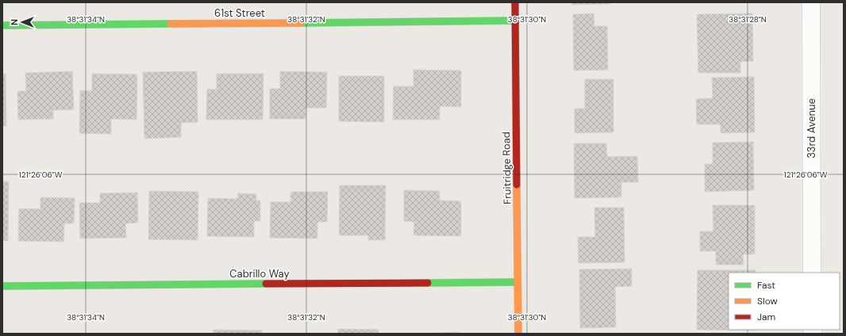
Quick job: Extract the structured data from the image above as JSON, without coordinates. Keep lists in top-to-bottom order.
{
  "streets": {
    "street": [
      "61st Street",
      "33rd Avenue",
      "Fruitridge Road",
      "Cabrillo Way"
    ]
  },
  "crossings": [
    ["61st Street", "Fruitridge Road"],
    ["Fruitridge Road", "Cabrillo Way"]
  ],
  "legend": ["Fast", "Slow", "Jam"],
  "north": "left",
  "coordinates": [
    "38°31'34\"N",
    "38°31'32\"N",
    "38°31'30\"N",
    "38°31'28\"N",
    "121°26'06\"W"
  ]
}
